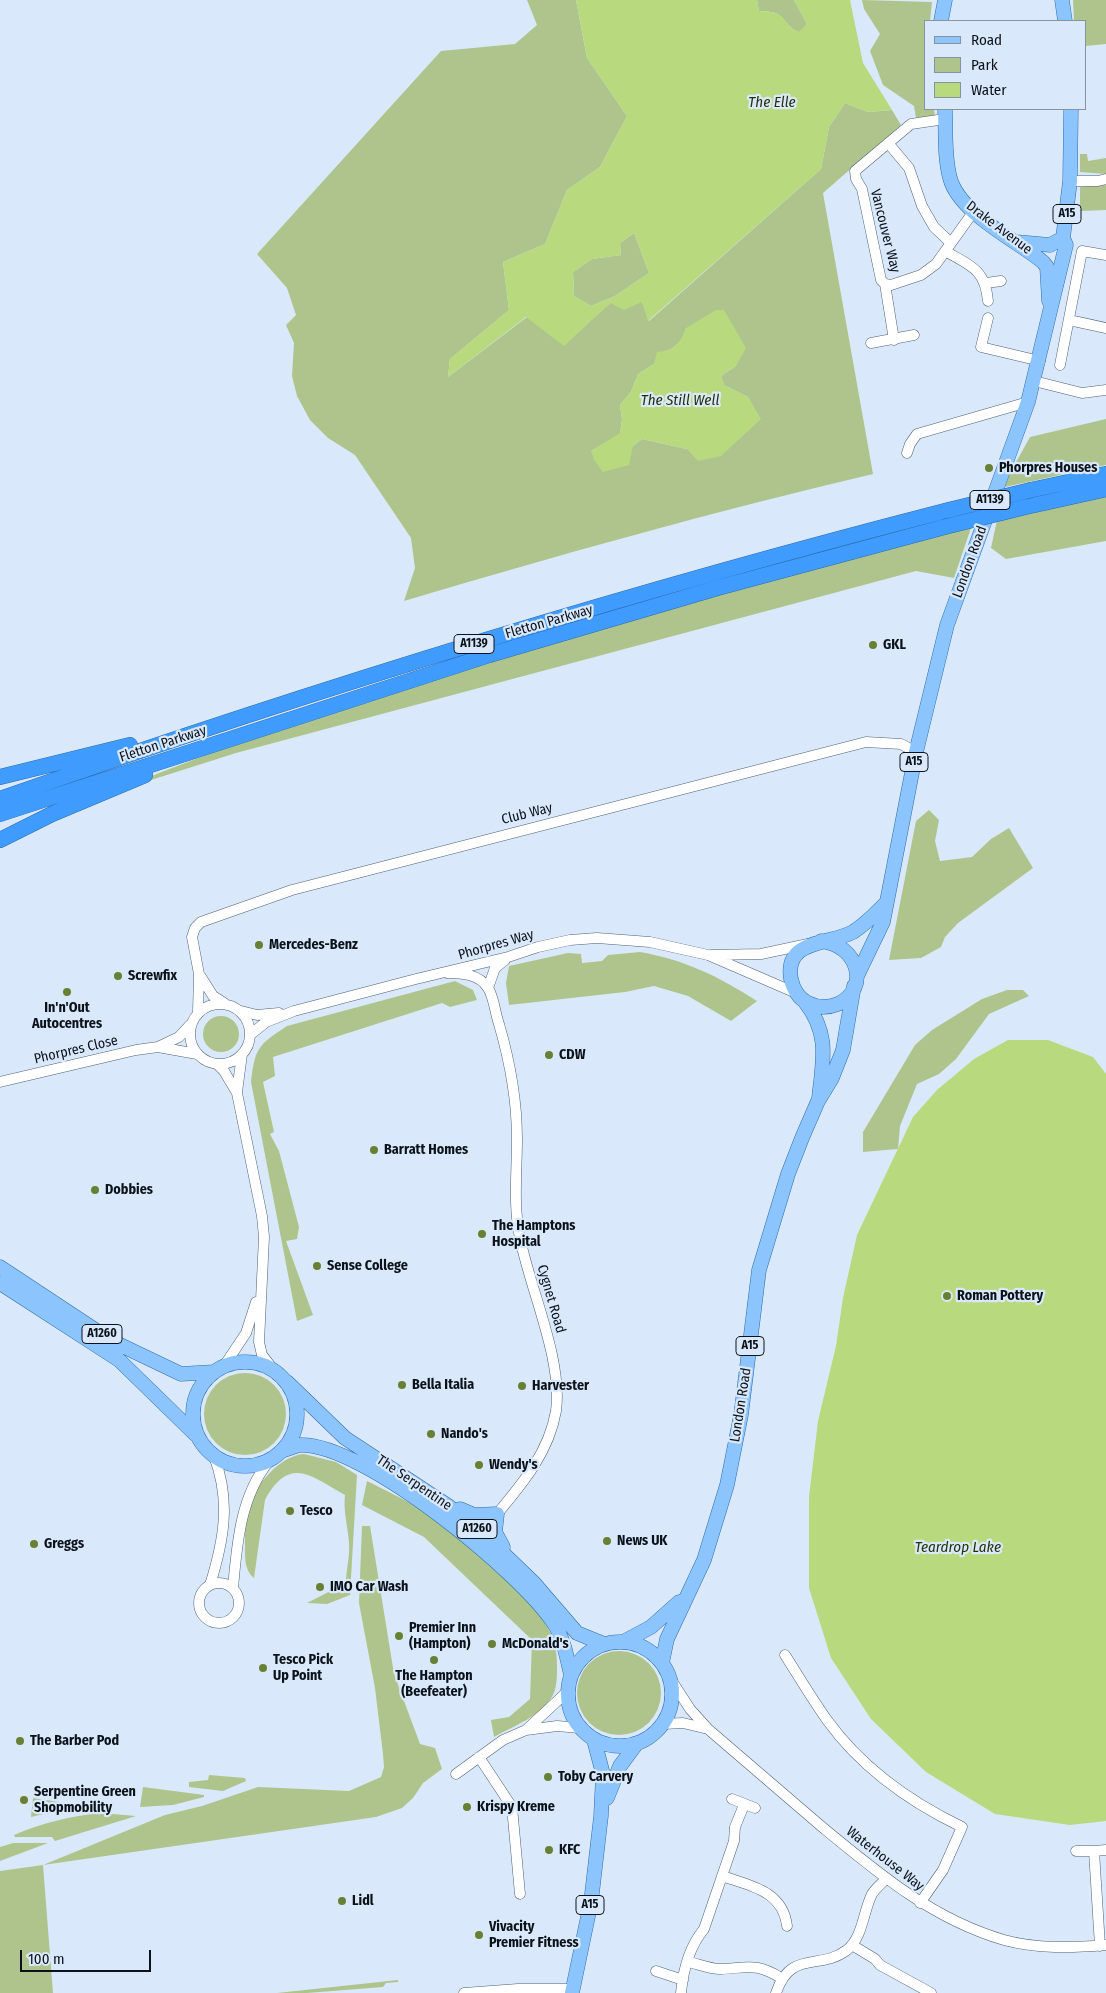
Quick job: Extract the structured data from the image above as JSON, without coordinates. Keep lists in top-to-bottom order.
{
  "streets": {
    "highway": ["A1139", "Fletton Parkway"],
    "main road": [
      "A15",
      "Drake Avenue",
      "London Road",
      "A1260",
      "The Serpentine"
    ],
    "street": [
      "Vancouver Way",
      "Club Way",
      "Phorpres Way",
      "Phorpres Close",
      "Cygnet Road",
      "Waterhouse Way"
    ]
  },
  "crossings": [
    ["A15", "London Road"],
    ["A15", "Phorpres Way"],
    ["A15", "The Serpentine"],
    ["A15", "Waterhouse Way"],
    ["Drake Avenue", "Vancouver Way"],
    ["Drake Avenue", "London Road"],
    ["London Road", "Club Way"],
    ["London Road", "Phorpres Way"],
    ["London Road", "The Serpentine"],
    ["London Road", "Waterhouse Way"],
    ["Club Way", "Phorpres Way"],
    ["Club Way", "Phorpres Close"],
    ["Phorpres Way", "Phorpres Close"],
    ["A1260", "The Serpentine"],
    ["The Serpentine", "Waterhouse Way"]
  ],
  "water": ["The Elle", "The Still Well", "Teardrop Lake"],
  "places": [
    "Phorpres Houses",
    "GKL",
    "Mercedes-Benz",
    "Screwfix",
    "In'n'Out Autocentres",
    "CDW",
    "Barratt Homes",
    "Dobbies",
    "The Hamptons Hospital",
    "Sense College",
    "Roman Pottery",
    "Bella Italia",
    "Harvester",
    "Nando's",
    "Wendy's",
    "Tesco",
    "News UK",
    "Greggs",
    "IMO Car Wash",
    "Premier Inn (Hampton)",
    "McDonald's",
    "The Hampton (Beefeater)",
    "Tesco Pick Up Point",
    "The Barber Pod",
    "Toby Carvery",
    "Serpentine Green Shopmobility",
    "Krispy Kreme",
    "KFC",
    "Lidl",
    "Vivacity Premier Fitness"
  ],
  "legend": ["Road", "Park", "Water"],
  "scale_bar": "100 m"
}
